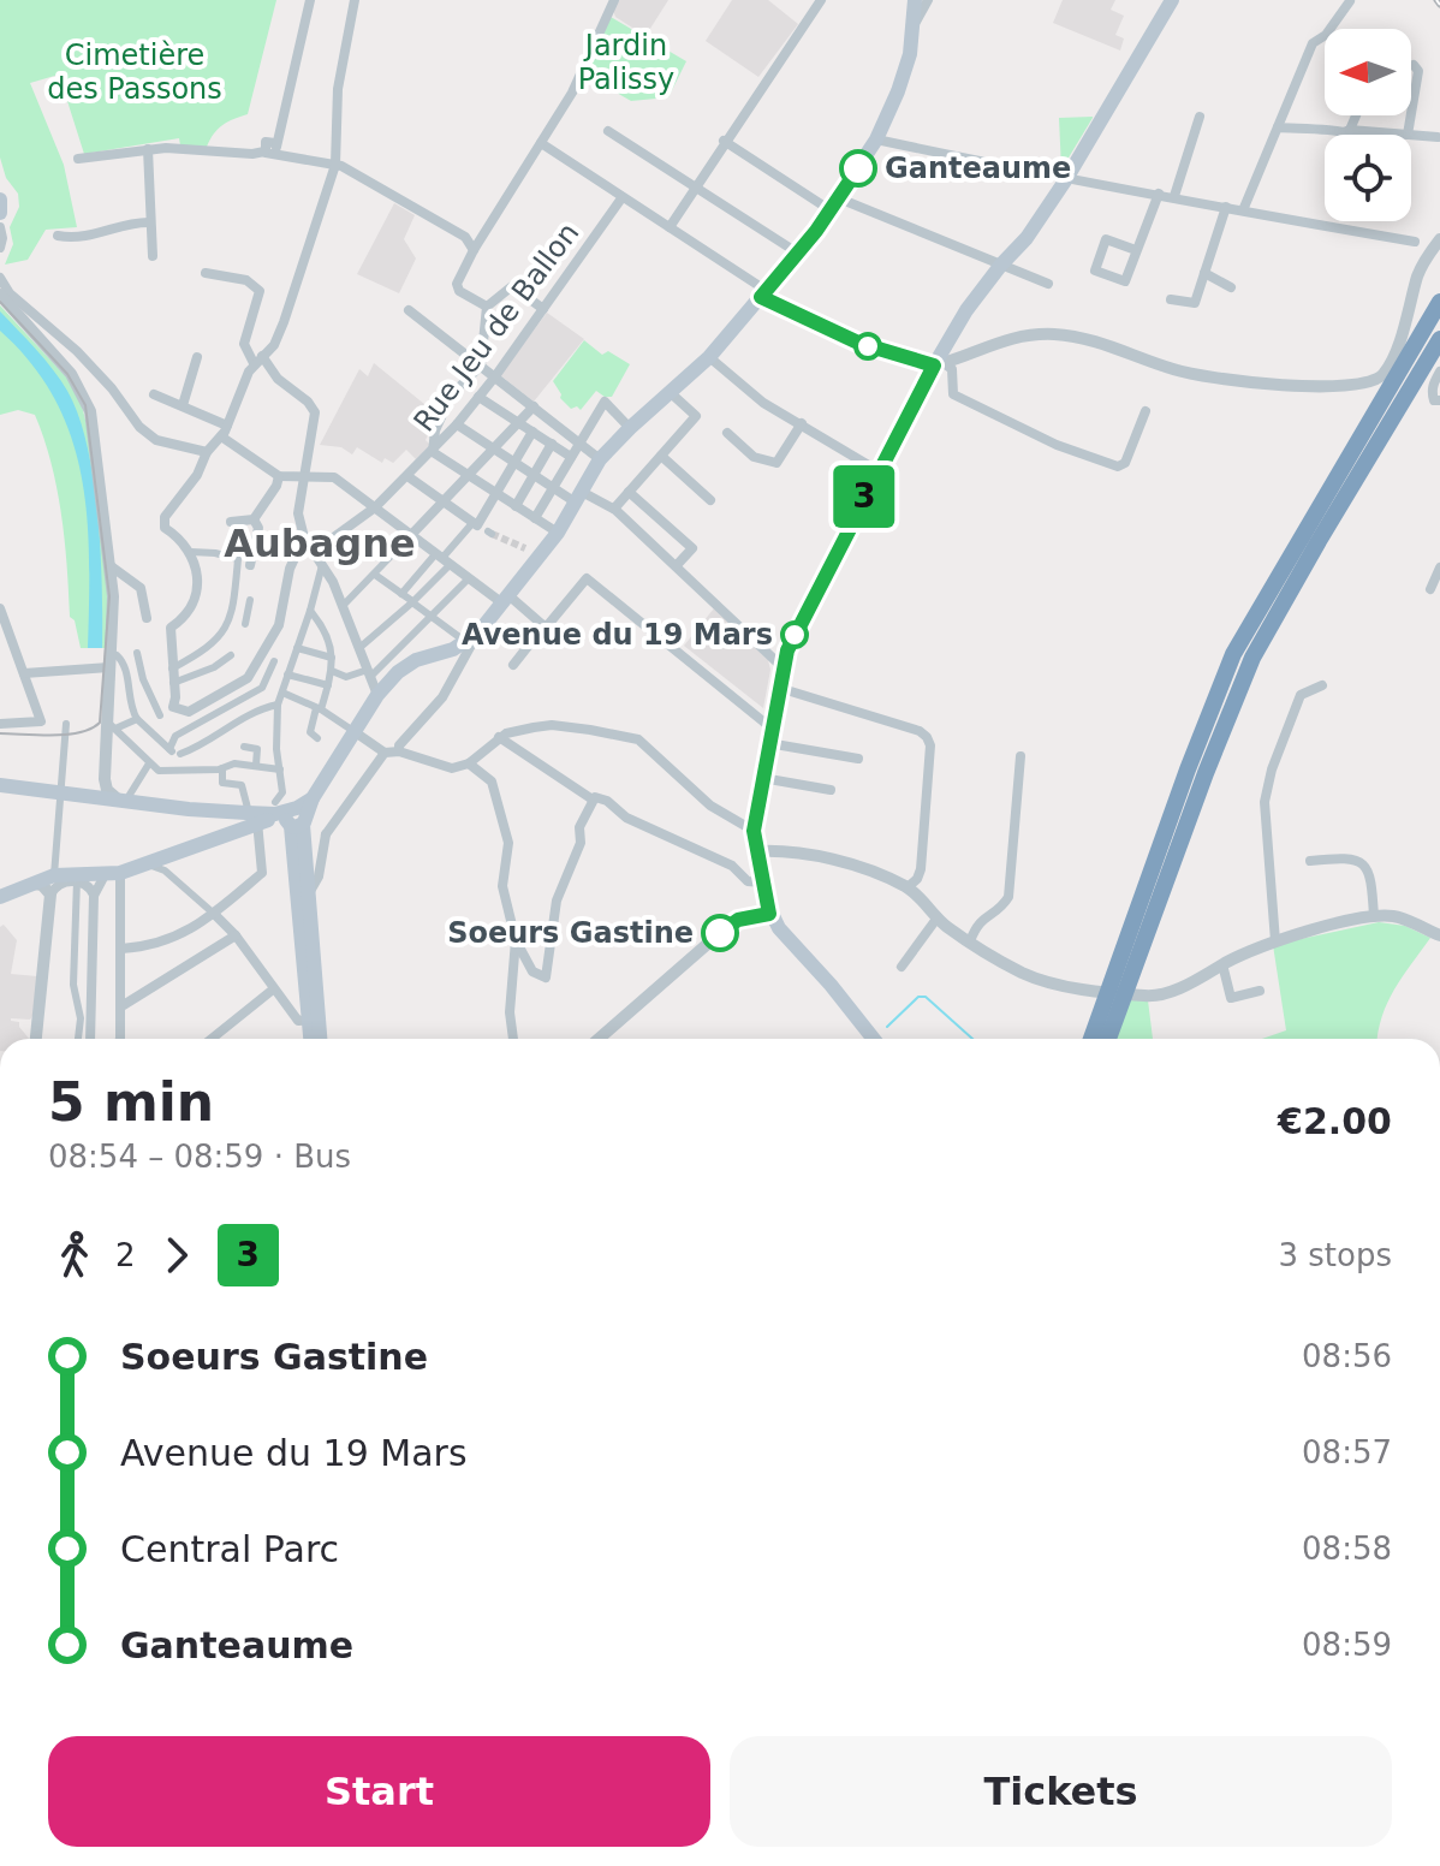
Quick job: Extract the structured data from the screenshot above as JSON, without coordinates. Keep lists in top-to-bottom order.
{
  "streets": {
    "street": ["Rue Jeu de Ballon"]
  },
  "districts": ["Aubagne"],
  "parks": ["Jardin Palissy", "Cimetière des Passons"],
  "places": ["Ganteaume", "Avenue du 19 Mars", "Soeurs Gastine"],
  "lines": ["bus line 3"],
  "north": "left",
  "page": {
    "on_map": "3",
    "heading": ["5 min", "08:54 – 08:59 · Bus", "€2.00"],
    "legs": ["2", "3", "3 stops"],
    "list": [
      {
        "name": "Soeurs Gastine",
        "value": "08:56"
      },
      {
        "name": "Avenue du 19 Mars",
        "value": "08:57"
      },
      {
        "name": "Central Parc",
        "value": "08:58"
      },
      {
        "name": "Ganteaume",
        "value": "08:59"
      }
    ],
    "buttons": ["Start", "Tickets"]
  }
}
